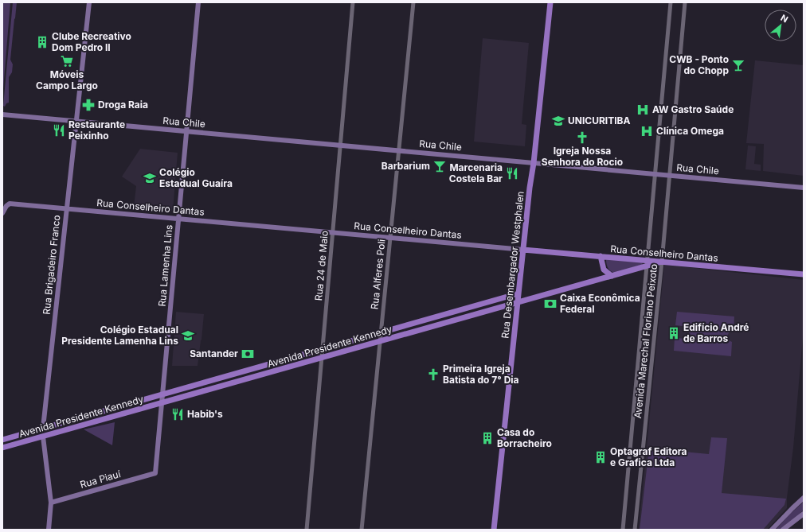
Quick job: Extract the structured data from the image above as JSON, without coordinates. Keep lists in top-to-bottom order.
{
  "streets": {
    "main road": [
      "Rua Chile",
      "Rua Conselheiro Dantas",
      "Rua Brigadeiro Franco",
      "Rua Desembargador Westphalen",
      "Rua Lamenha Lins",
      "Avenida Presidente Kennedy",
      "Rua Piauí"
    ],
    "street": ["Rua 24 de Maio", "Rua Alferes Poli", "Avenida Marechal Floriano Peixoto"]
  },
  "crossings": [
    ["Rua Chile", "Rua Brigadeiro Franco"],
    ["Rua Chile", "Rua Desembargador Westphalen"],
    ["Rua Chile", "Rua Lamenha Lins"],
    ["Rua Chile", "Rua 24 de Maio"],
    ["Rua Chile", "Rua Alferes Poli"],
    ["Rua Chile", "Avenida Marechal Floriano Peixoto"],
    ["Rua Conselheiro Dantas", "Rua Brigadeiro Franco"],
    ["Rua Conselheiro Dantas", "Rua Desembargador Westphalen"],
    ["Rua Conselheiro Dantas", "Rua Lamenha Lins"],
    ["Rua Conselheiro Dantas", "Rua 24 de Maio"],
    ["Rua Conselheiro Dantas", "Rua Alferes Poli"],
    ["Rua Conselheiro Dantas", "Avenida Marechal Floriano Peixoto"],
    ["Rua Conselheiro Dantas", "Avenida Presidente Kennedy"],
    ["Rua Brigadeiro Franco", "Avenida Presidente Kennedy"],
    ["Rua Brigadeiro Franco", "Rua Piauí"],
    ["Rua Desembargador Westphalen", "Avenida Presidente Kennedy"],
    ["Rua Lamenha Lins", "Avenida Presidente Kennedy"],
    ["Rua Lamenha Lins", "Rua Piauí"],
    ["Rua 24 de Maio", "Avenida Presidente Kennedy"],
    ["Rua Alferes Poli", "Avenida Presidente Kennedy"],
    ["Avenida Marechal Floriano Peixoto", "Avenida Presidente Kennedy"]
  ],
  "places": {
    "building": [
      "Clube Recreativo Dom Pedro II",
      "Edifício André de Barros",
      "Casa do Borracheiro",
      "Optagraf Editora e Grafica Ltda"
    ],
    "supermarket": ["Móveis Campo Largo"],
    "bar": ["CWB - Ponto do Chopp", "Barbarium"],
    "pharmacy": ["Droga Raia"],
    "hospital": ["AW Gastro Saúde", "Clínica Omega"],
    "school or university": ["UNICURITIBA", "Colégio Estadual Guaíra", "Colégio Estadual Presidente Lamenha Lins"],
    "restaurant": ["Restaurante Peixinho", "Marcenaria Costela Bar", "Habib's"],
    "church": ["Igreja Nossa Senhora do Rocio", "Primeira Igreja Batista do 7° Dia"],
    "bank": ["Caixa Econômica Federal", "Santander"]
  },
  "north": "top right"
}
